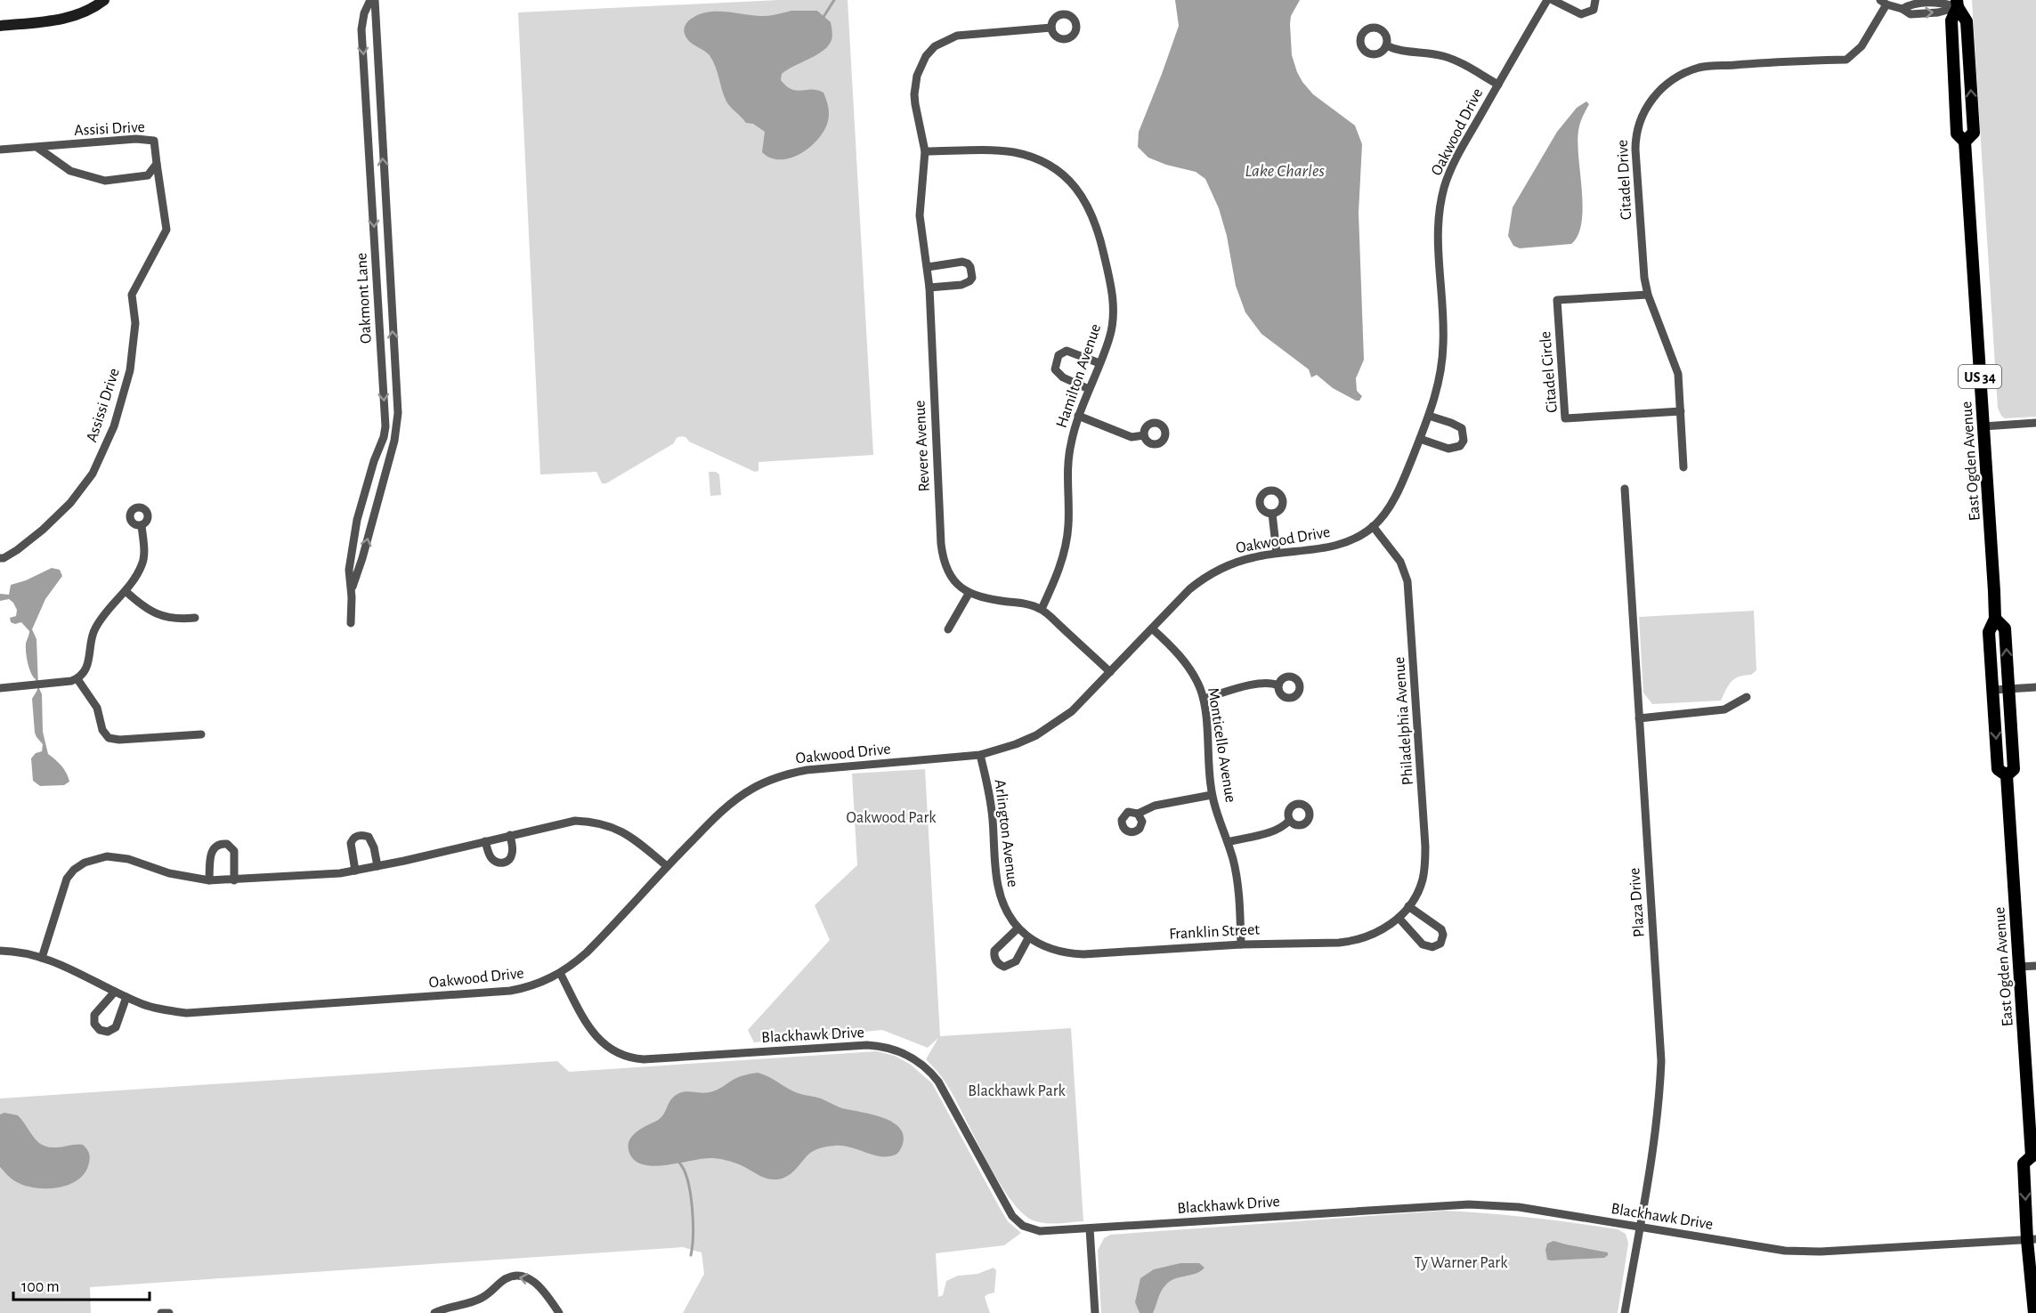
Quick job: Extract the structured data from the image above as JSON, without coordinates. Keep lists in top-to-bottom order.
{
  "streets": {
    "main road": ["US 34", "East Ogden Avenue"],
    "street": [
      "Assisi Drive",
      "Oakwood Drive",
      "Citadel Drive",
      "Oakmont Lane",
      "Citadel Circle",
      "Hamilton Avenue",
      "Assissi Drive",
      "Revere Avenue",
      "Philadelphia Avenue",
      "Monticello Avenue",
      "Arlington Avenue",
      "Plaza Drive",
      "Franklin Street",
      "Blackhawk Drive"
    ]
  },
  "crossings": [
    ["Assisi Drive", "Assissi Drive"],
    ["Oakwood Drive", "Philadelphia Avenue"],
    ["Oakwood Drive", "Monticello Avenue"],
    ["Oakwood Drive", "Arlington Avenue"],
    ["Oakwood Drive", "Blackhawk Drive"],
    ["Citadel Drive", "Citadel Circle"],
    ["Hamilton Avenue", "Revere Avenue"],
    ["East Ogden Avenue", "Blackhawk Drive"],
    ["Philadelphia Avenue", "Franklin Street"],
    ["Monticello Avenue", "Franklin Street"],
    ["Arlington Avenue", "Franklin Street"],
    ["Plaza Drive", "Blackhawk Drive"]
  ],
  "water": ["Lake Charles"],
  "parks": ["Oakwood Park", "Blackhawk Park", "Ty Warner Park"],
  "scale_bar": "100 m"
}
